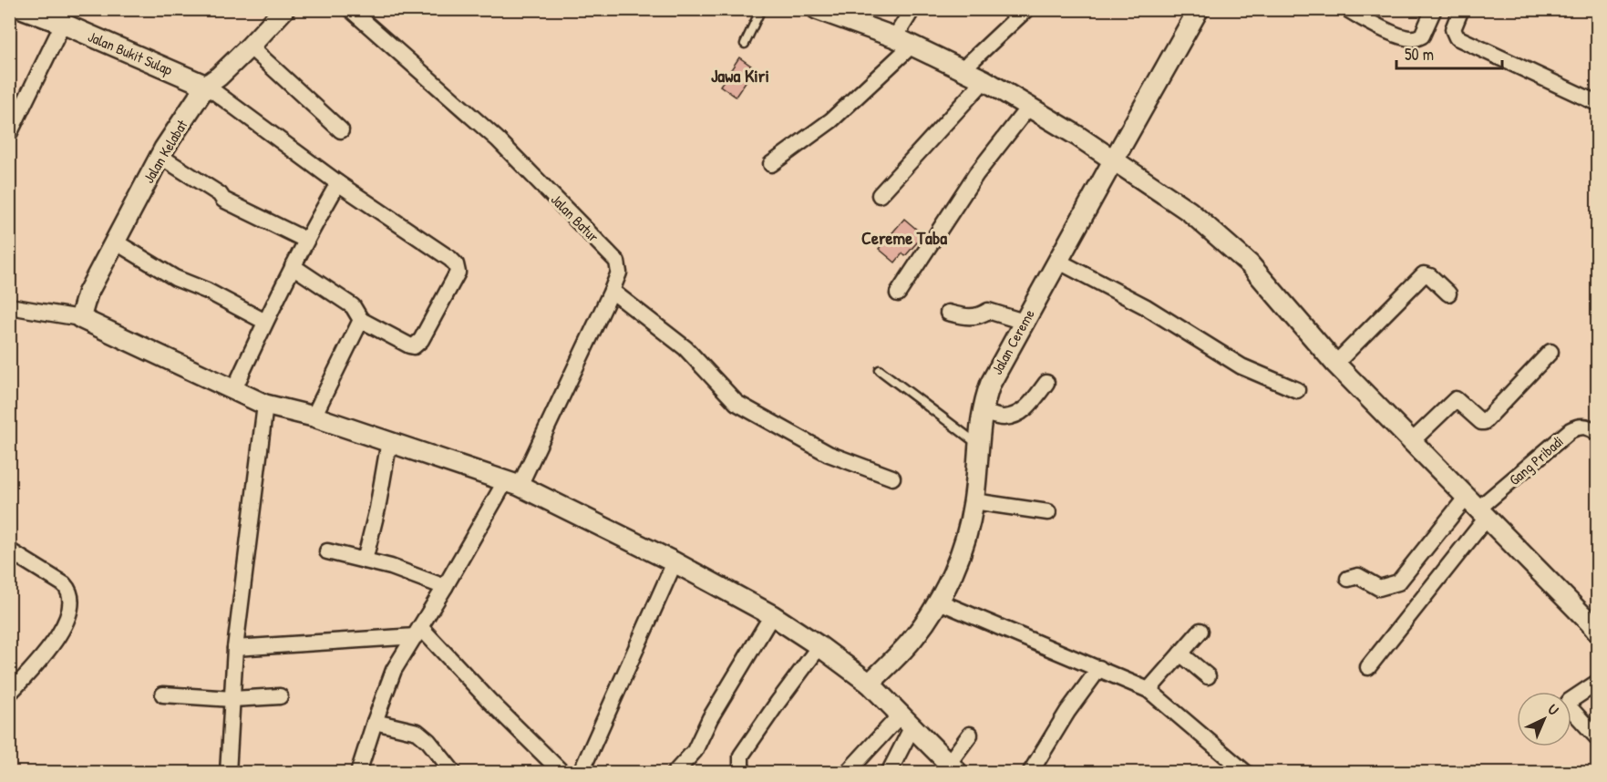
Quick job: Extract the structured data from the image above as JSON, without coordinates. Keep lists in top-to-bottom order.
{
  "streets": {
    "street": [
      "Jalan Bukit Sulap",
      "Jalan Kelabat",
      "Jalan Batur",
      "Jalan Cereme",
      "Gang Pribadi"
    ]
  },
  "crossings": [
    ["Jalan Bukit Sulap", "Jalan Kelabat"]
  ],
  "districts": ["Jawa Kiri", "Cereme Taba"],
  "scale_bar": "50 m",
  "north": "top right"
}
